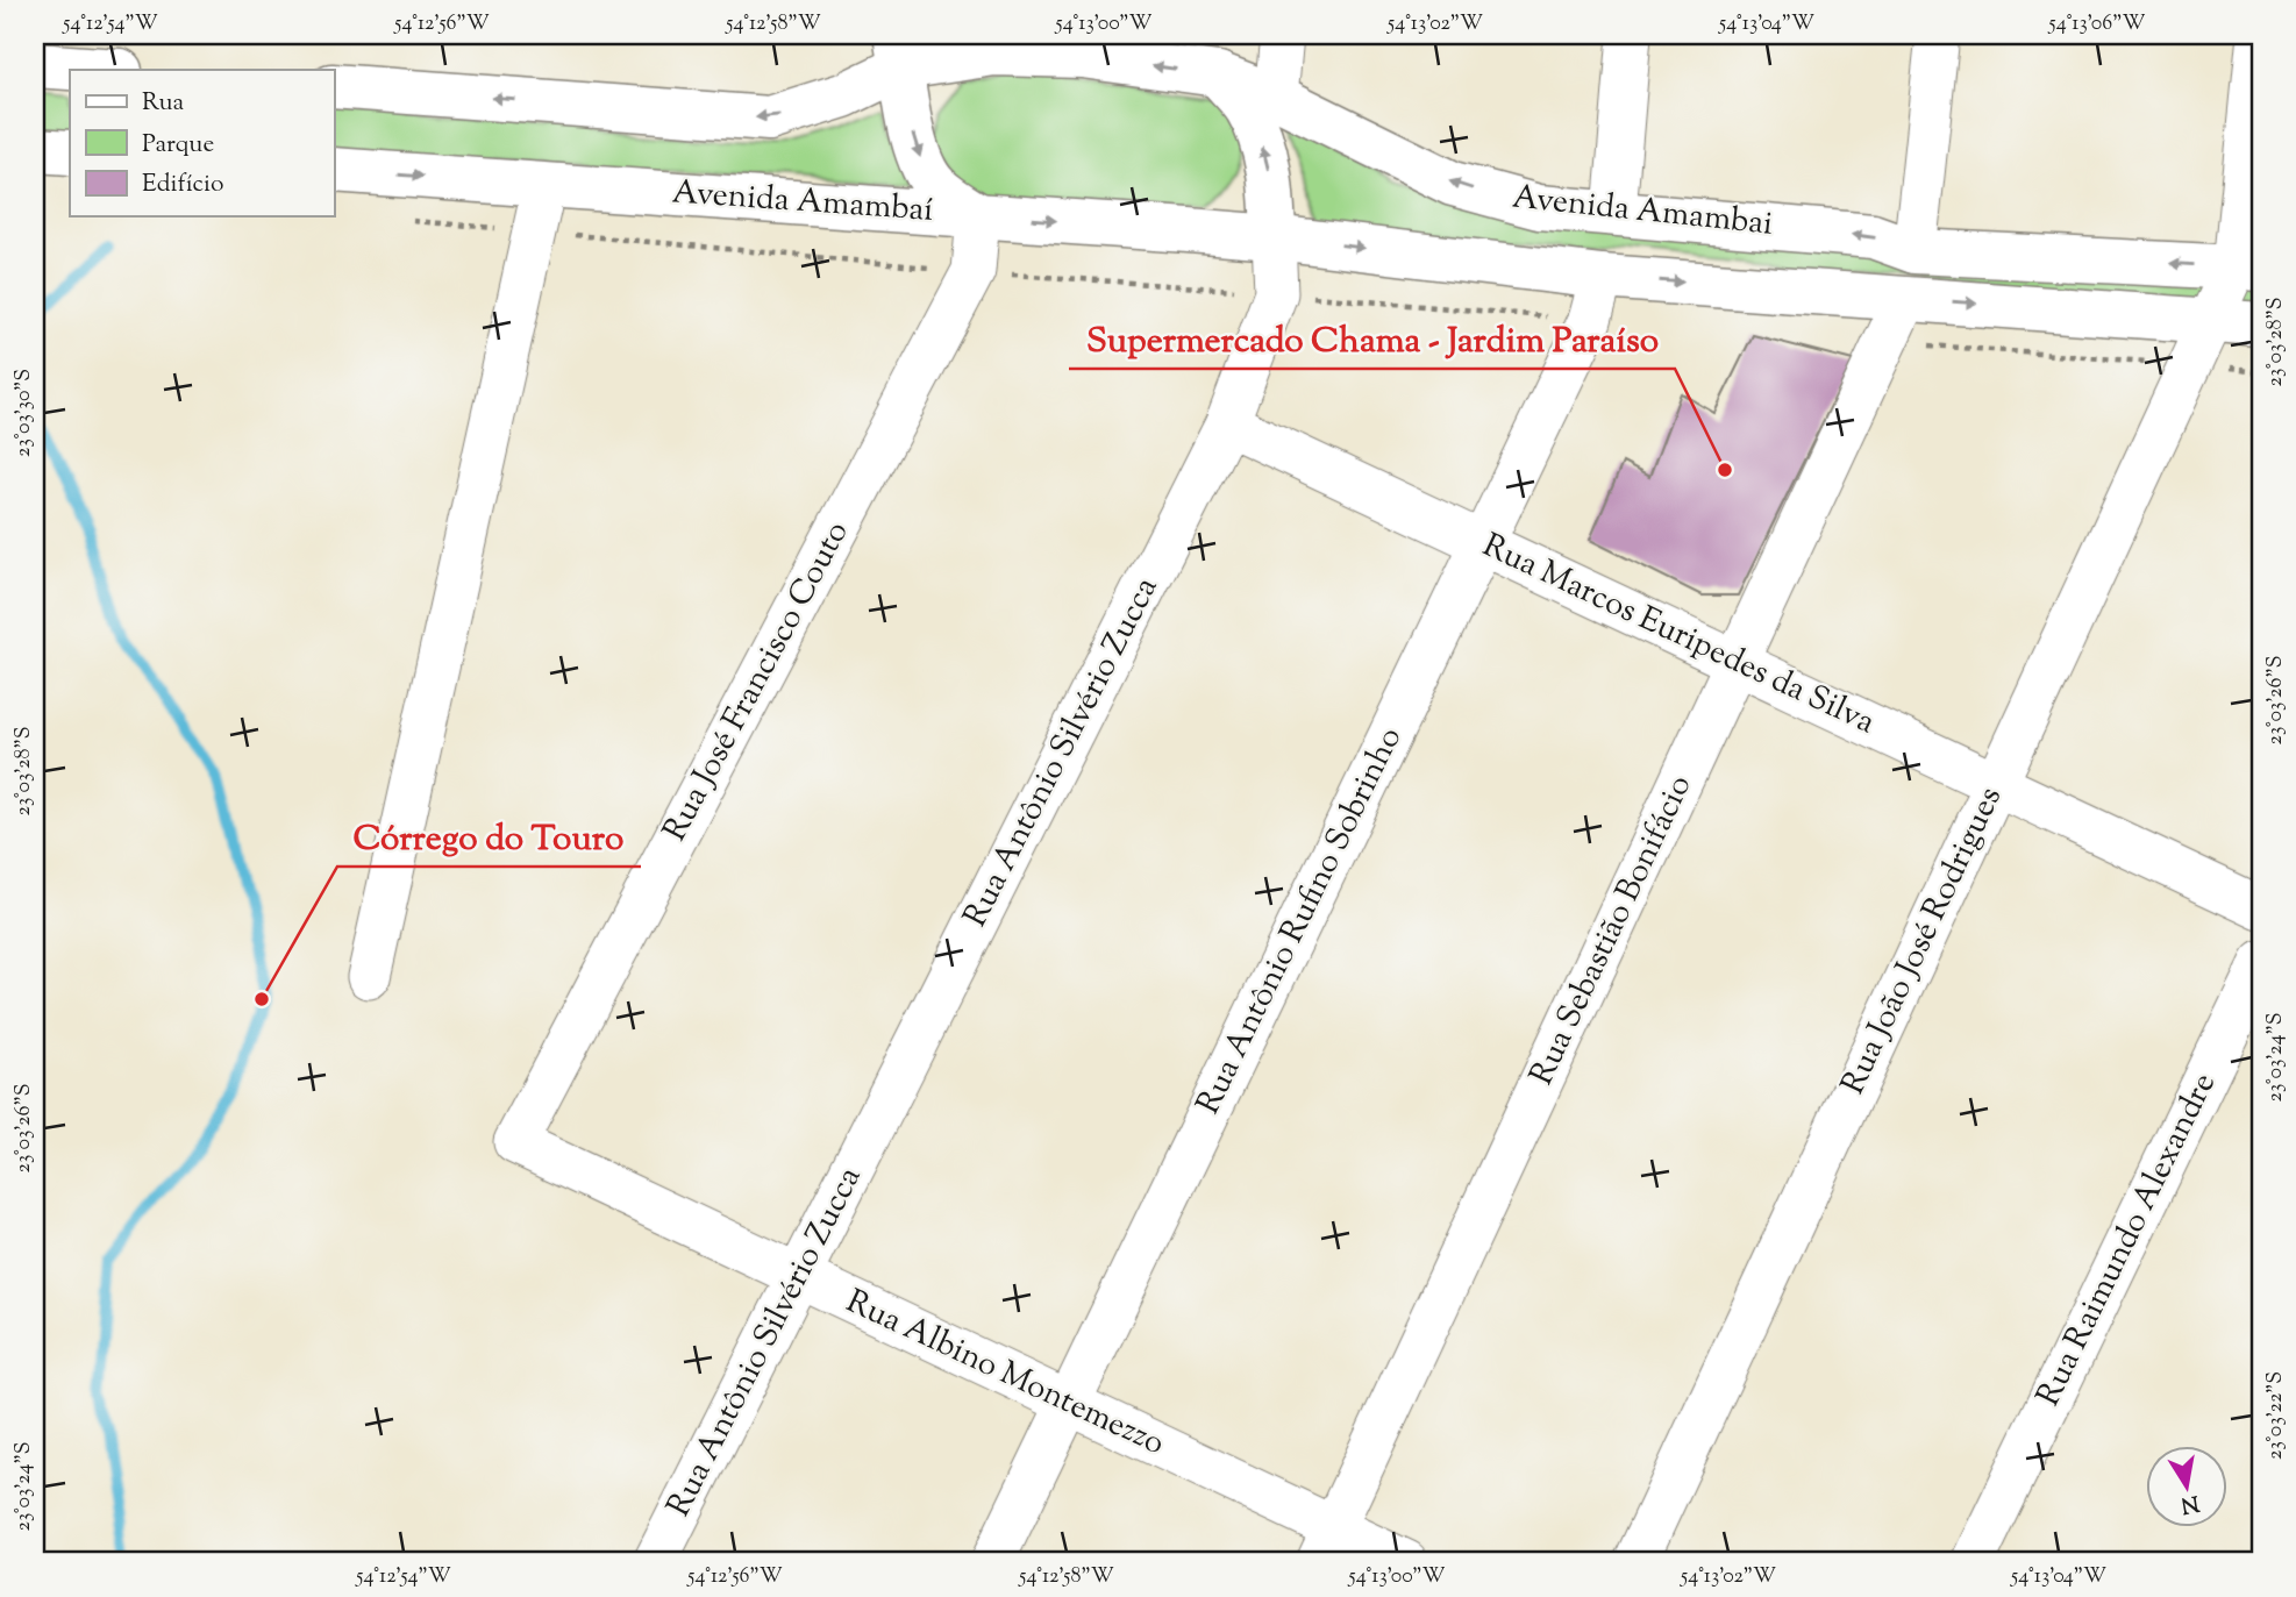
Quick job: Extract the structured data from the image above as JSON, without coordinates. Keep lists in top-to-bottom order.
{
  "streets": {
    "main road": ["Avenida Amambaí", "Avenida Amambai"],
    "street": [
      "Rua Marcos Euripedes da Silva",
      "Rua José Francisco Couto",
      "Rua Antônio Silvério Zucca",
      "Rua Antônio Rufino Sobrinho",
      "Rua Sebastião Bonifácio",
      "Rua João José Rodrigues",
      "Rua Raimundo Alexandre",
      "Rua Albino Montemezzo"
    ]
  },
  "crossings": [
    ["Avenida Amambaí", "Avenida Amambai"],
    ["Avenida Amambaí", "Rua José Francisco Couto"],
    ["Avenida Amambaí", "Rua Antônio Silvério Zucca"],
    ["Avenida Amambai", "Rua Antônio Silvério Zucca"],
    ["Avenida Amambai", "Rua Antônio Rufino Sobrinho"],
    ["Avenida Amambai", "Rua Sebastião Bonifácio"],
    ["Avenida Amambai", "Rua João José Rodrigues"],
    ["Rua Marcos Euripedes da Silva", "Rua Antônio Silvério Zucca"],
    ["Rua Marcos Euripedes da Silva", "Rua Antônio Rufino Sobrinho"],
    ["Rua Marcos Euripedes da Silva", "Rua Sebastião Bonifácio"],
    ["Rua Marcos Euripedes da Silva", "Rua João José Rodrigues"],
    ["Rua José Francisco Couto", "Rua Albino Montemezzo"],
    ["Rua Antônio Silvério Zucca", "Rua Albino Montemezzo"],
    ["Rua Antônio Rufino Sobrinho", "Rua Albino Montemezzo"],
    ["Rua Sebastião Bonifácio", "Rua Albino Montemezzo"]
  ],
  "places": ["Supermercado Chama - Jardim Paraíso", "Córrego do Touro"],
  "legend": ["Rua", "Parque", "Edifício"],
  "north": "bottom",
  "coordinates": [
    "54°12'54\"W",
    "54°12'56\"W",
    "54°12'58\"W",
    "54°13'00\"W",
    "54°13'02\"W",
    "54°13'04\"W",
    "54°13'06\"W",
    "23°03'28\"S",
    "23°03'30\"S",
    "23°03'26\"S",
    "23°03'24\"S",
    "23°03'22\"S"
  ]
}
